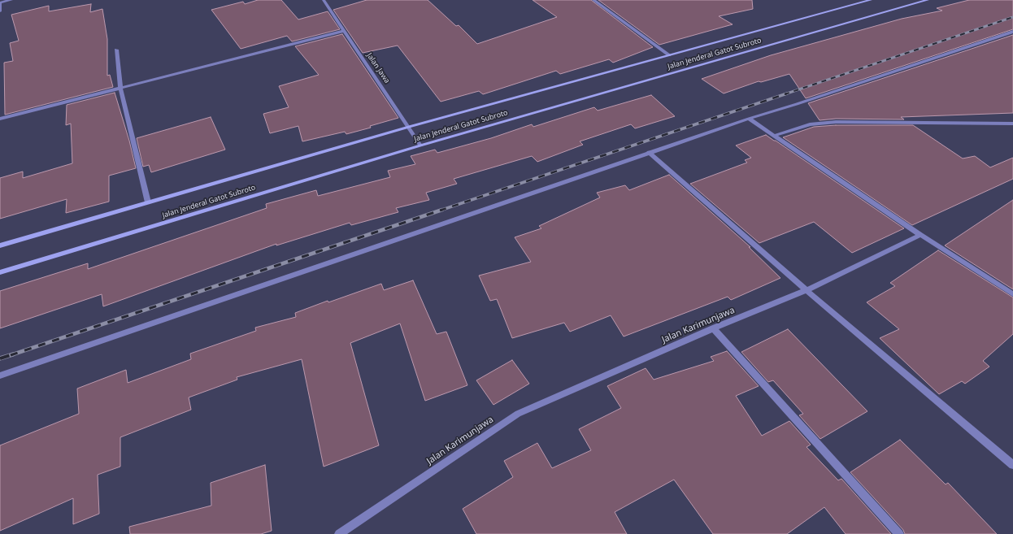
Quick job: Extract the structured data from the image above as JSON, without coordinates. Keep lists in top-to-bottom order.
{
  "streets": {
    "main road": ["Jalan Jenderal Gatot Subroto"],
    "street": ["Jalan Jawa", "Jalan Karimunjawa"]
  },
  "crossings": [
    ["Jalan Jenderal Gatot Subroto", "Jalan Jawa"]
  ]
}
